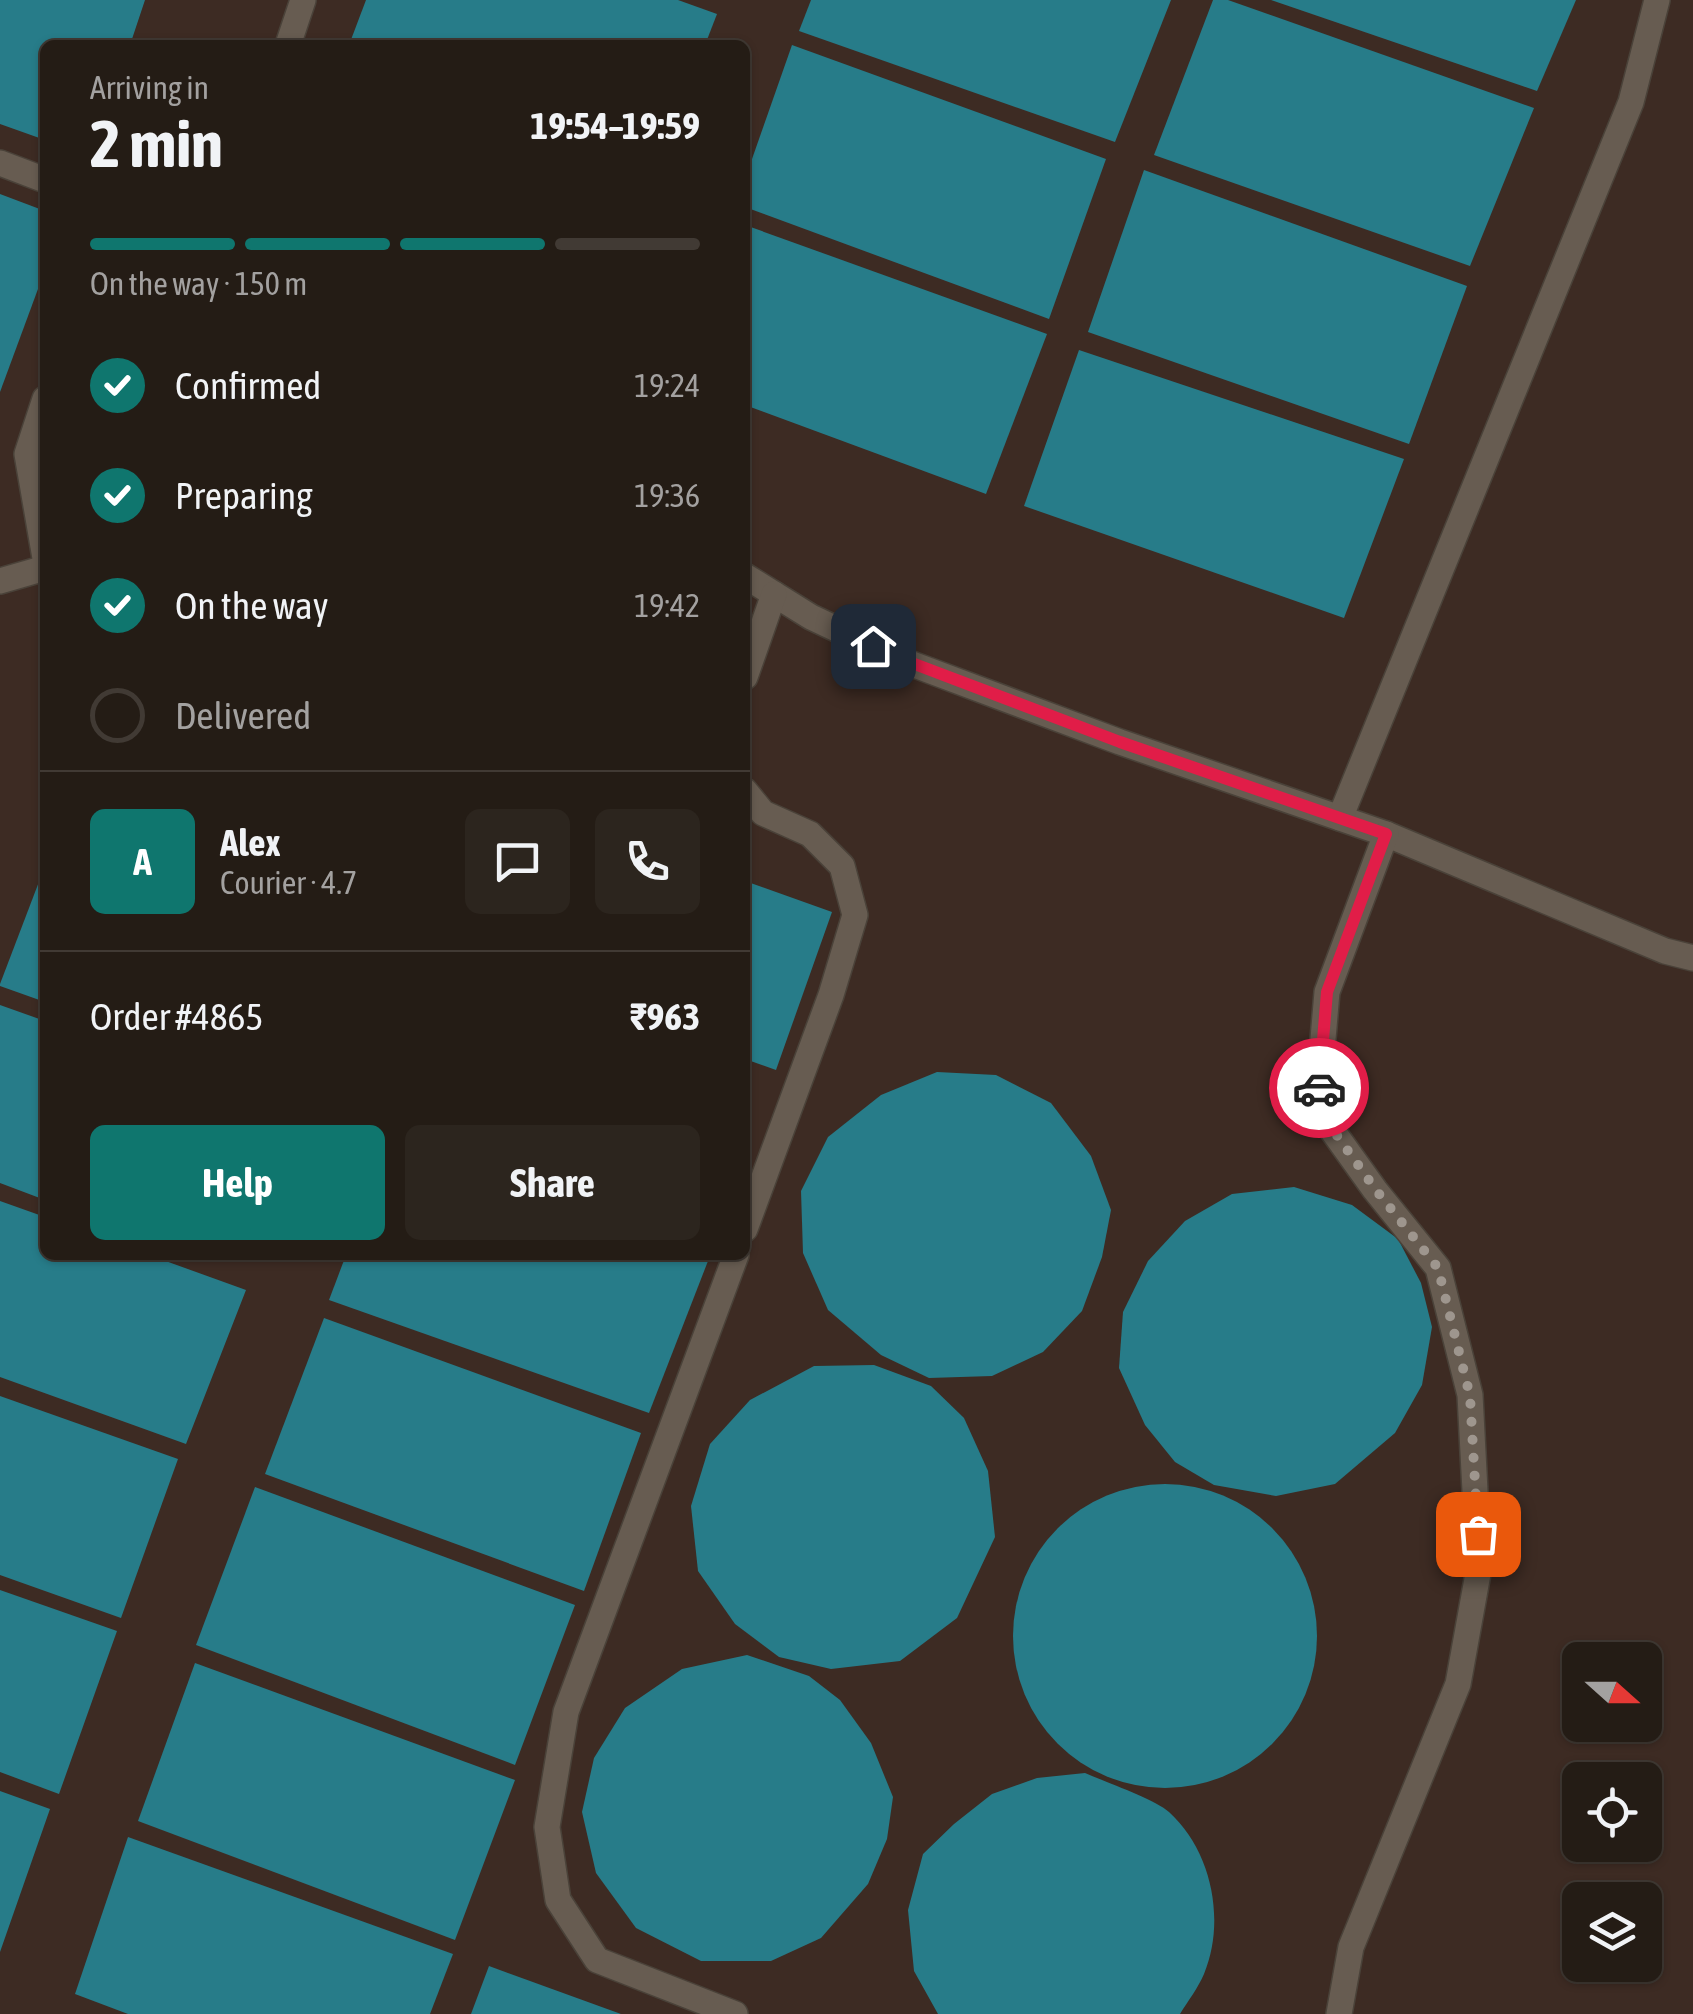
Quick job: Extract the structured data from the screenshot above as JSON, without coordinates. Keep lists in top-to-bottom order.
{
  "north": "right",
  "page": {
    "heading": ["2 min", "Arriving in", "19:54–19:59"],
    "panel": [
      "Alex",
      "Courier · 4.7",
      "Order #4865",
      "₹963"
    ],
    "bar": "On the way · 150 m",
    "list": [
      ["Confirmed", "19:24"],
      ["Preparing", "19:36"],
      ["On the way", "19:42"],
      "Delivered"
    ],
    "round": "A",
    "buttons": ["Help", "Share"]
  }
}
